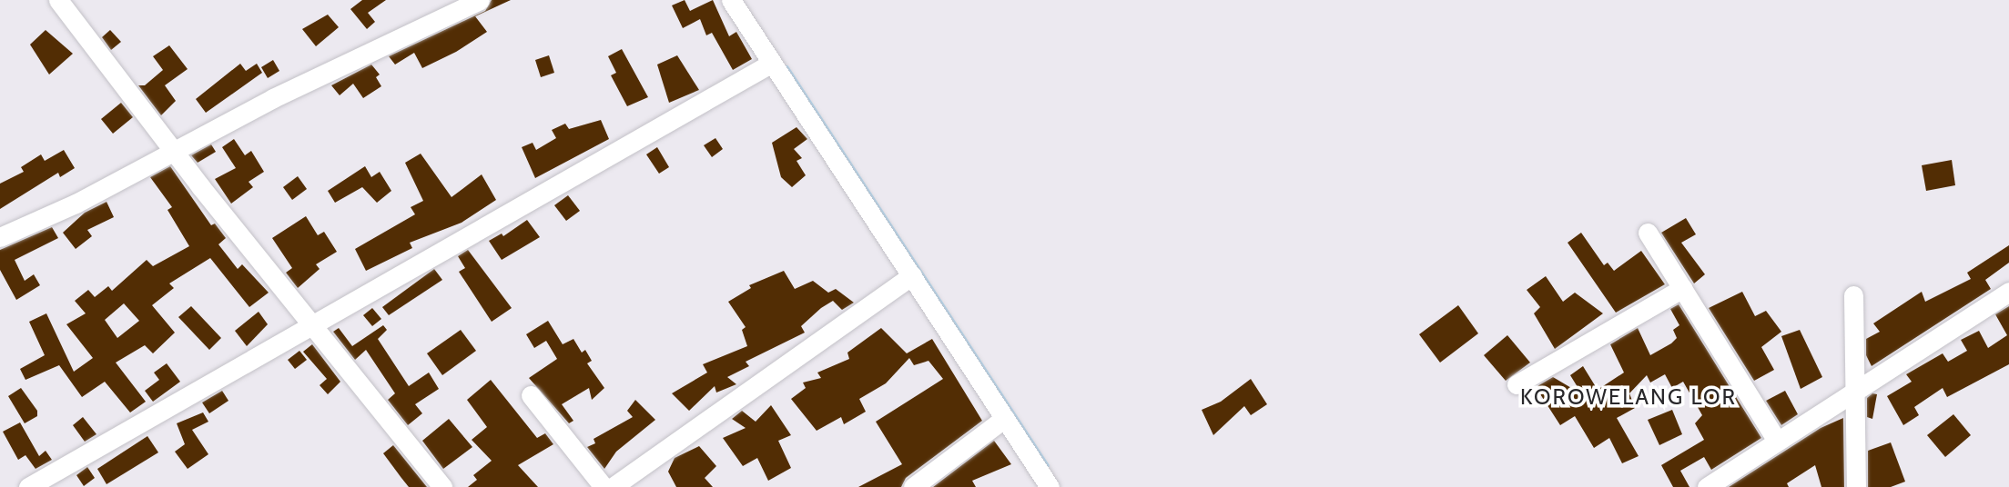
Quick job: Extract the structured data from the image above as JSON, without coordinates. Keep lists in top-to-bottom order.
{
  "districts": ["KOROWELANG LOR"]
}
